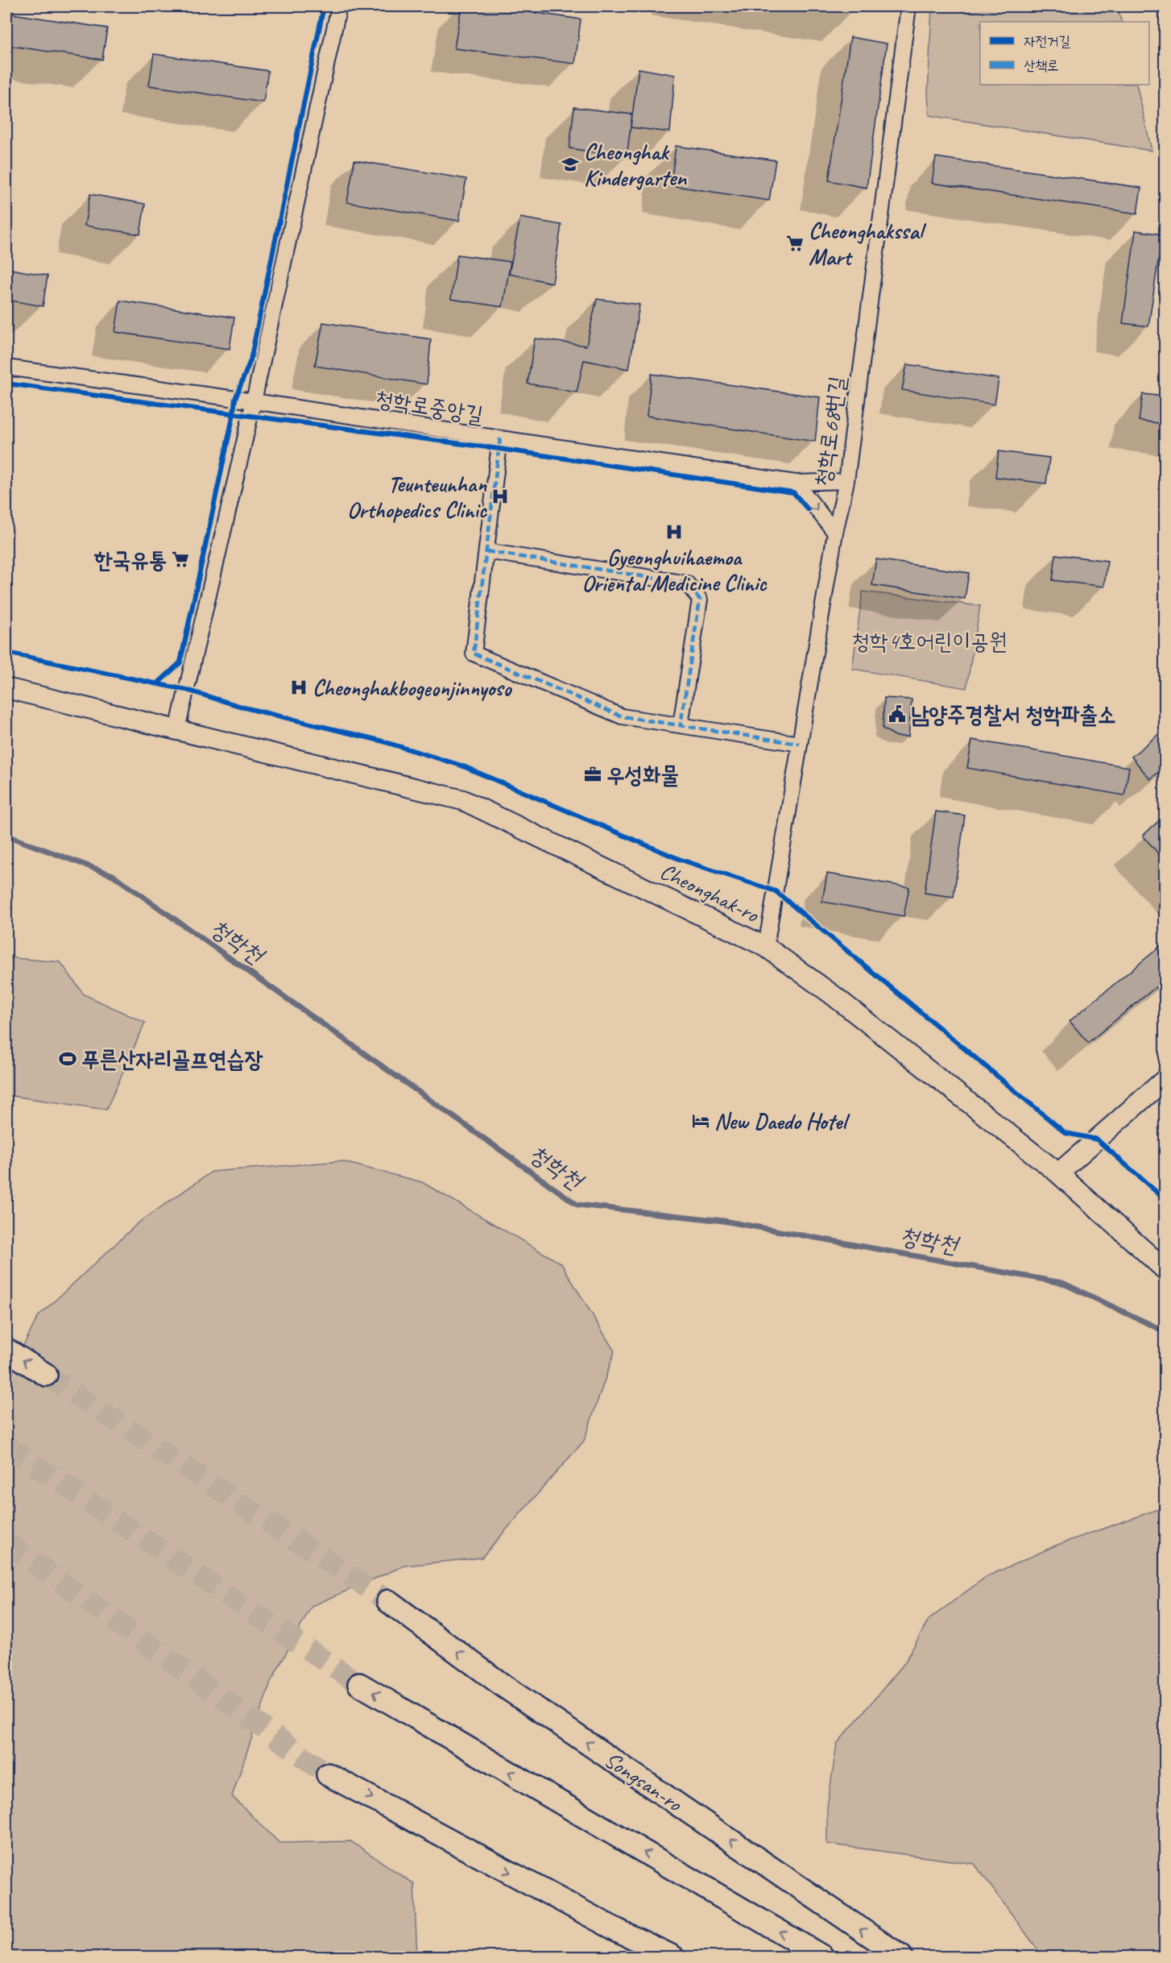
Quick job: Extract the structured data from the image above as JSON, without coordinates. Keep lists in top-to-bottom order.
{
  "streets": {
    "main road": ["Songsan-ro"],
    "street": ["청학로중앙길", "청학로68번길", "Cheonghak-ro"]
  },
  "crossings": [
    ["청학로중앙길", "청학로68번길"],
    ["청학로68번길", "Cheonghak-ro"]
  ],
  "water": ["청학천"],
  "parks": ["청학4호어린이공원"],
  "places": {
    "school or university": ["Cheonghak Kindergarten"],
    "supermarket": ["Cheonghakssal Mart", "한국유통"],
    "hospital": ["Teunteunhan Orthopedics Clinic", "Gyeonghuihaemoa Oriental Medicine Clinic", "Cheonghakbogeonjinnyoso"],
    "public building": ["남양주경찰서 청학파출소"],
    "office": ["우성화물"],
    "sports": ["푸른산자리골프연습장"],
    "hotel": ["New Daedo Hotel"]
  },
  "legend": ["자전거길", "산책로"]
}
